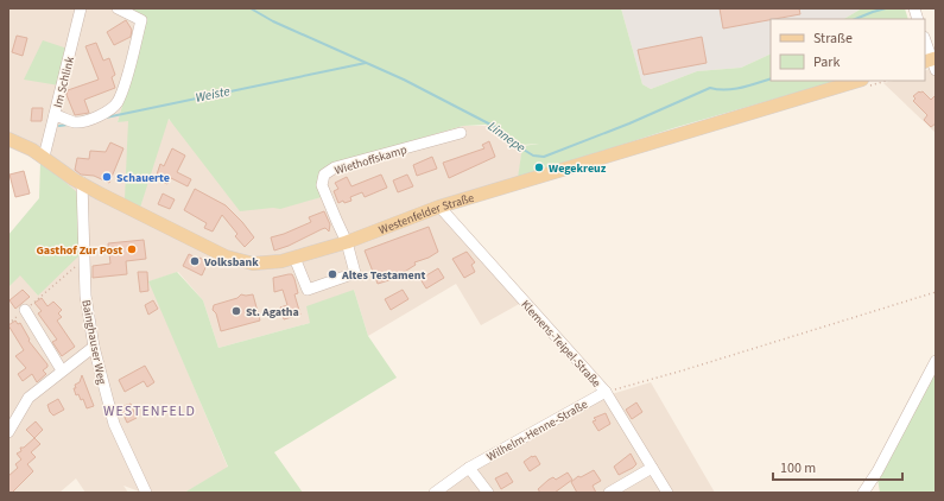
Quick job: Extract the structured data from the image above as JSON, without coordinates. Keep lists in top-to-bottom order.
{
  "streets": {
    "main road": ["Westenfelder Straße"],
    "street": [
      "Im Schlink",
      "Wiethoffskamp",
      "Bainghauser Weg",
      "Klemens-Teipel-Straße",
      "Wilhelm-Henne-Straße"
    ]
  },
  "crossings": [
    ["Im Schlink", "Westenfelder Straße"],
    ["Wiethoffskamp", "Westenfelder Straße"],
    ["Westenfelder Straße", "Bainghauser Weg"],
    ["Westenfelder Straße", "Klemens-Teipel-Straße"],
    ["Klemens-Teipel-Straße", "Wilhelm-Henne-Straße"]
  ],
  "districts": ["WESTENFELD"],
  "water": ["Weiste", "Linnepe"],
  "places": [
    "Wegekreuz",
    "Schauerte",
    "Gasthof Zur Post",
    "Volksbank",
    "Altes Testament",
    "St. Agatha"
  ],
  "legend": ["Straße", "Park"],
  "scale_bar": "100 m"
}
